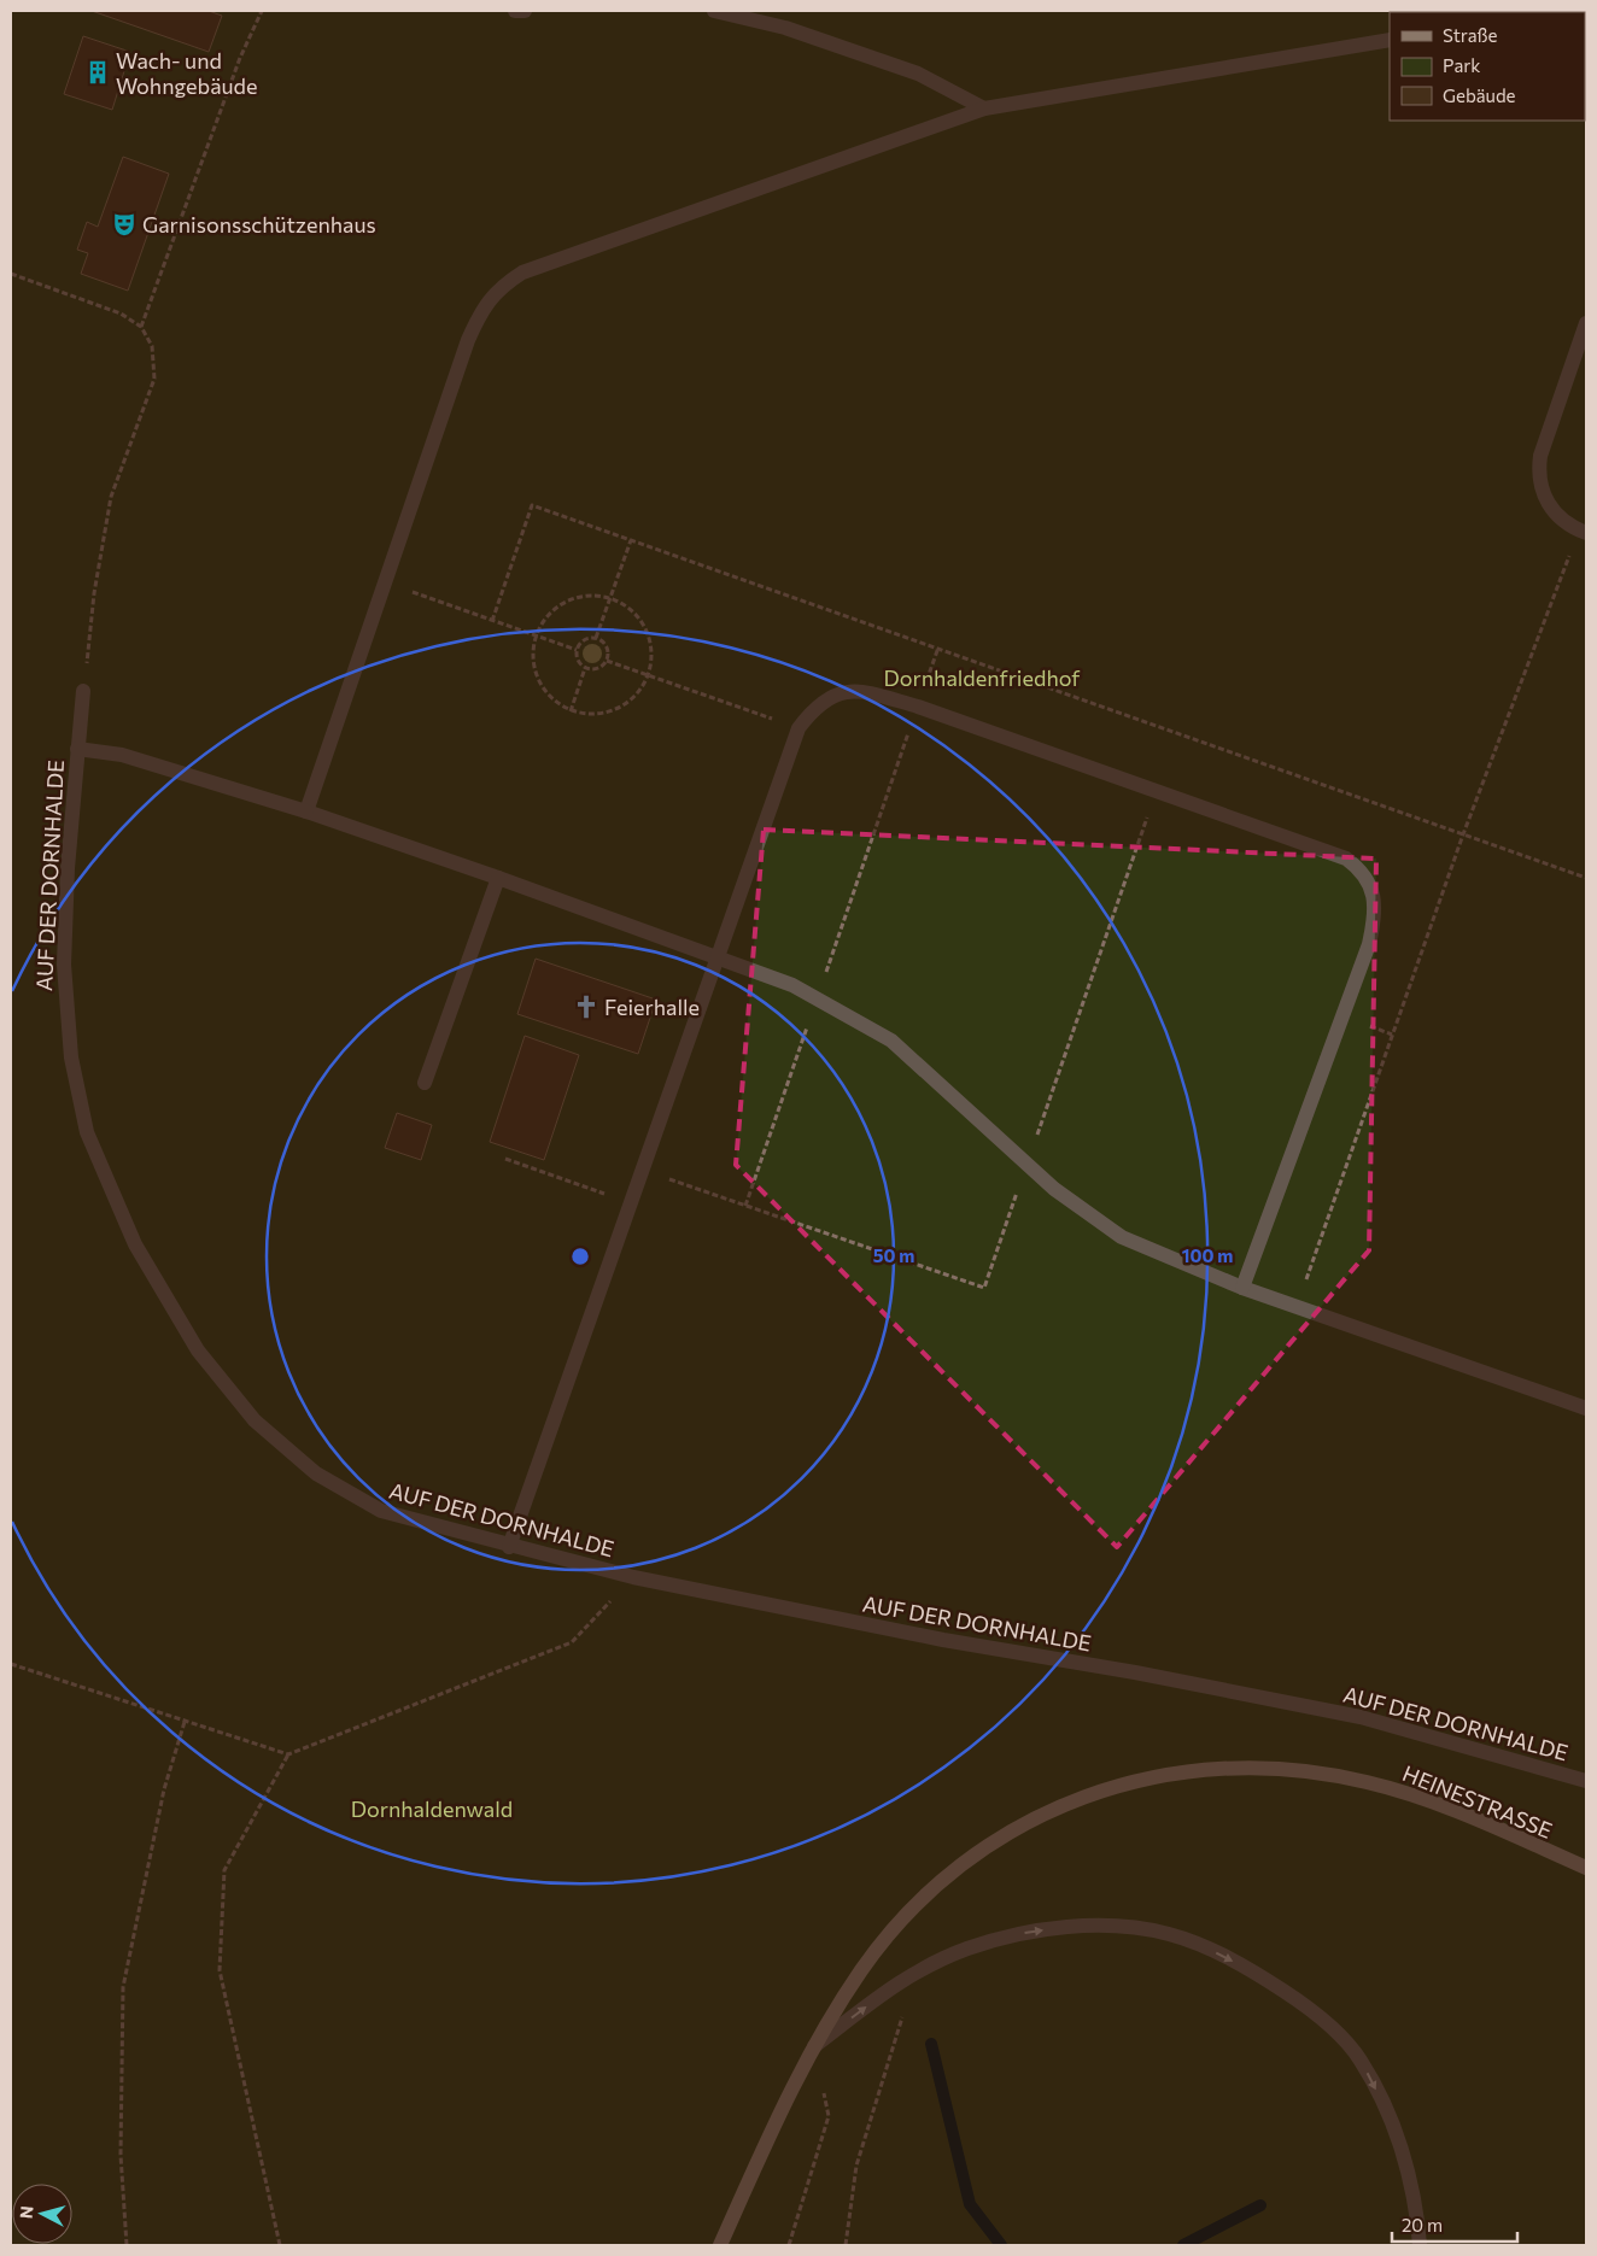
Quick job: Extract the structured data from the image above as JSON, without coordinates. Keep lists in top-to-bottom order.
{
  "streets": {
    "main road": ["HEINESTRASSE"],
    "street": ["AUF DER DORNHALDE"]
  },
  "parks": ["Dornhaldenfriedhof", "Dornhaldenwald"],
  "places": {
    "building": ["Wach- und Wohngebäude"],
    "theatre": ["Garnisonsschützenhaus"],
    "church": ["Feierhalle"]
  },
  "legend": ["Straße", "Park", "Gebäude"],
  "scale_bar": "20 m",
  "north": "left",
  "rings": ["50 m", "100 m"]
}
